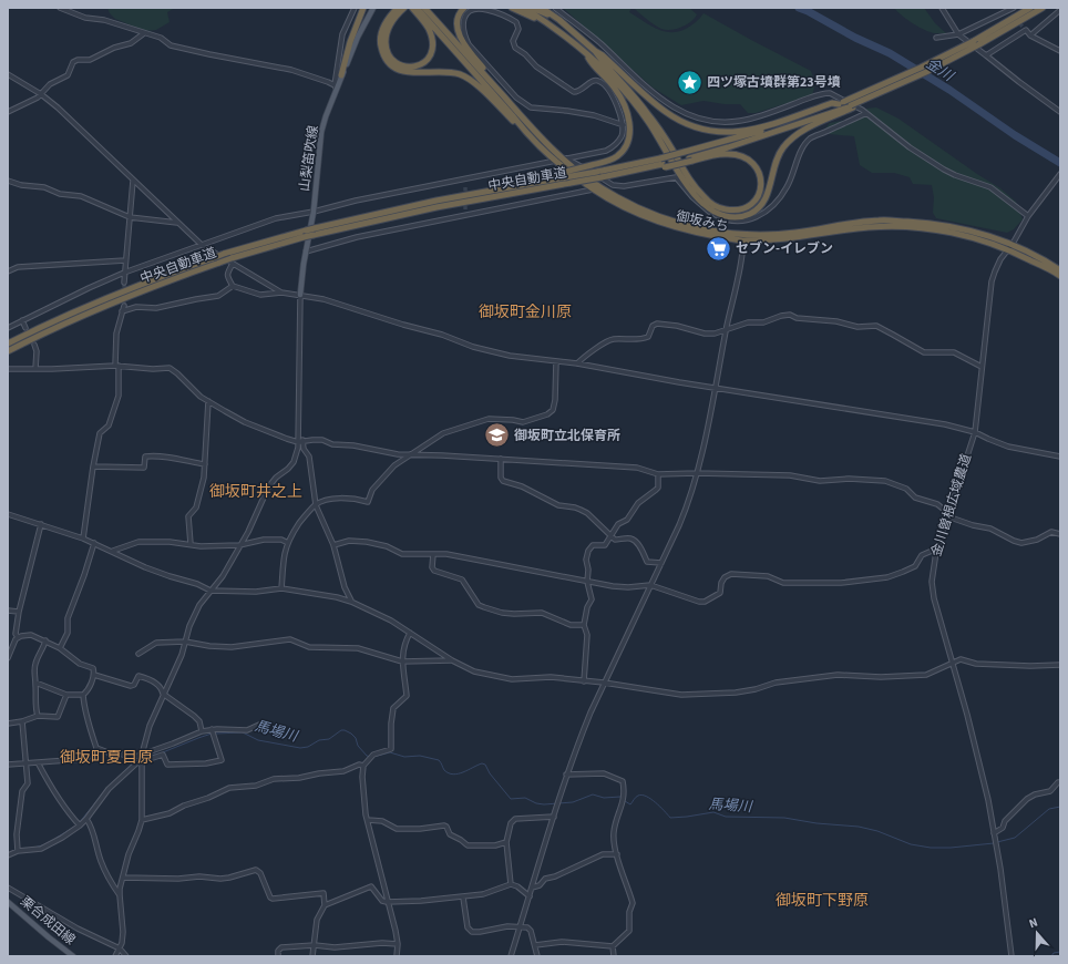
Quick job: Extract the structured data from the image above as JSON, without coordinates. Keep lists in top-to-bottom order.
{
  "streets": {
    "highway": ["中央自動車道", "御坂みち"],
    "main road": ["山梨笛吹線", "栗合成田線"],
    "street": ["金川曽根広域農道"]
  },
  "crossings": [
    ["御坂みち", "金川曽根広域農道"]
  ],
  "districts": [
    "御坂町金川原",
    "御坂町井之上",
    "御坂町夏目原",
    "御坂町下野原"
  ],
  "water": ["金川", "馬場川"],
  "places": {
    "place": ["四ツ塚古墳群第23号墳"],
    "supermarket": ["セブン-イレブン"],
    "school or university": ["御坂町立北保育所"]
  },
  "north": "top"
}
